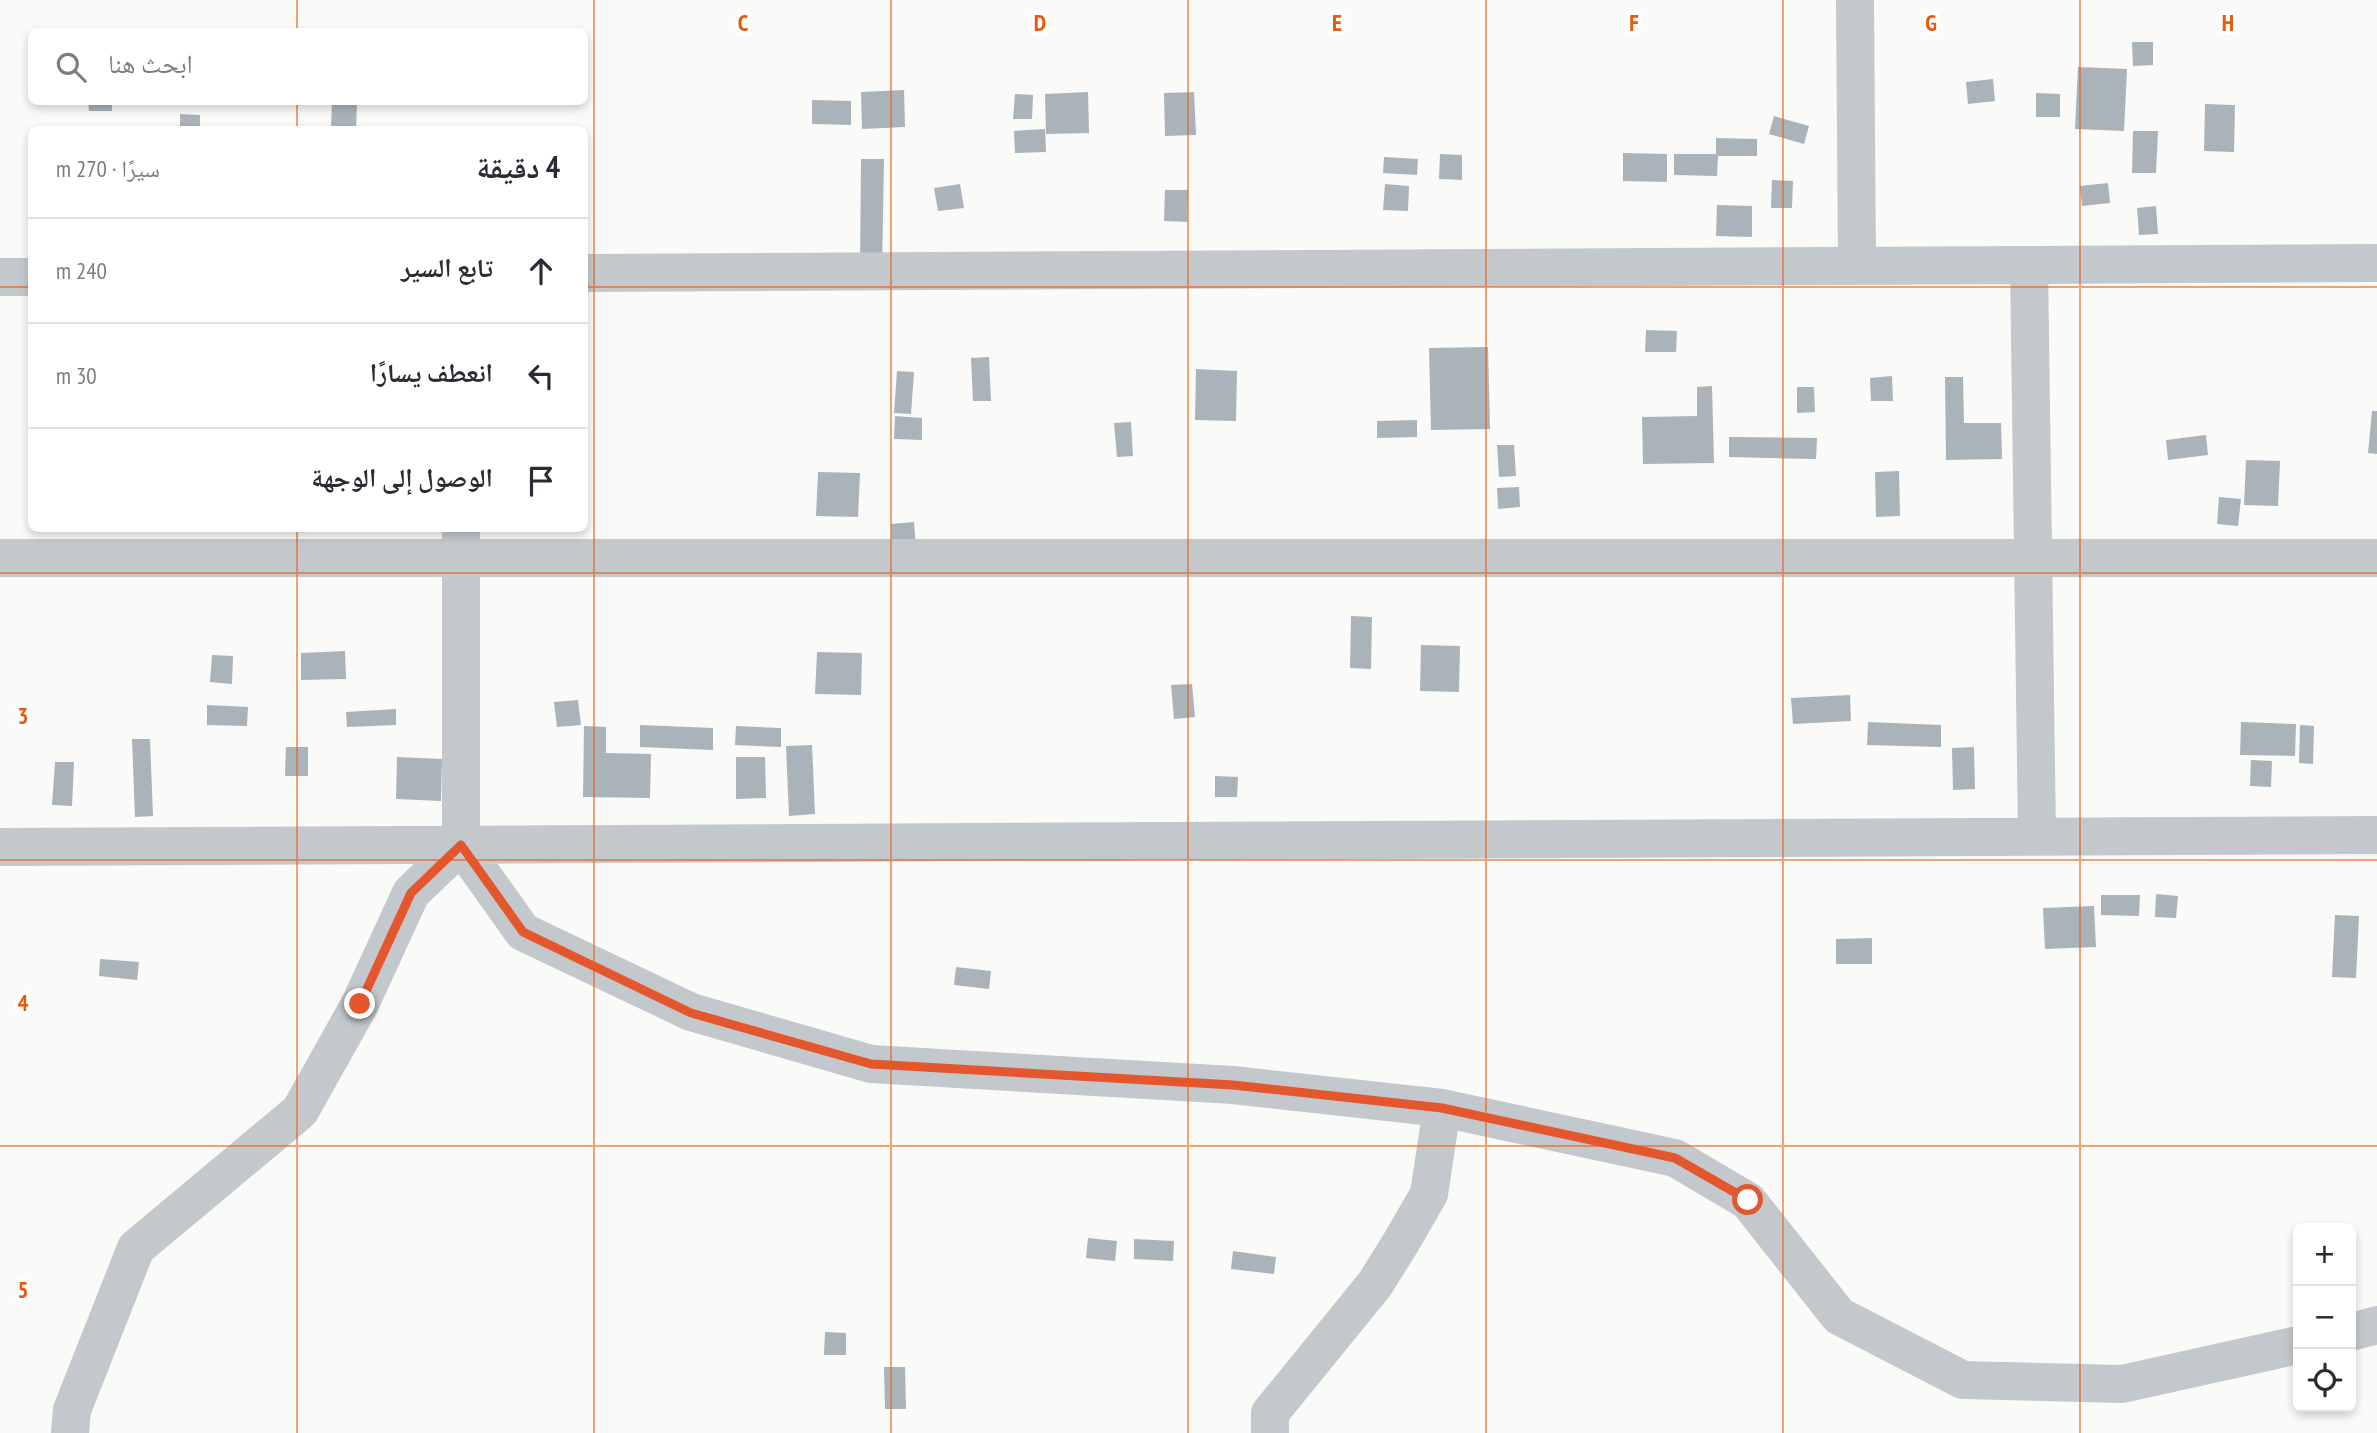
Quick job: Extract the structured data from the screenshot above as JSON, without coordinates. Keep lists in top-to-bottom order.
{
  "page": {
    "search": "ابحث هنا",
    "heading": ["4 دقيقة", "سيرًا · 270 m"],
    "list": [
      ["تابع السير", "240 m"],
      ["انعطف يسارًا", "30 m"],
      "الوصول إلى الوجهة"
    ],
    "map_buttons": ["+", "−"]
  },
  "grid": {
    "columns": [
      "C",
      "D",
      "E",
      "F",
      "G",
      "H"
    ],
    "rows": ["3", "4", "5"]
  }
}
